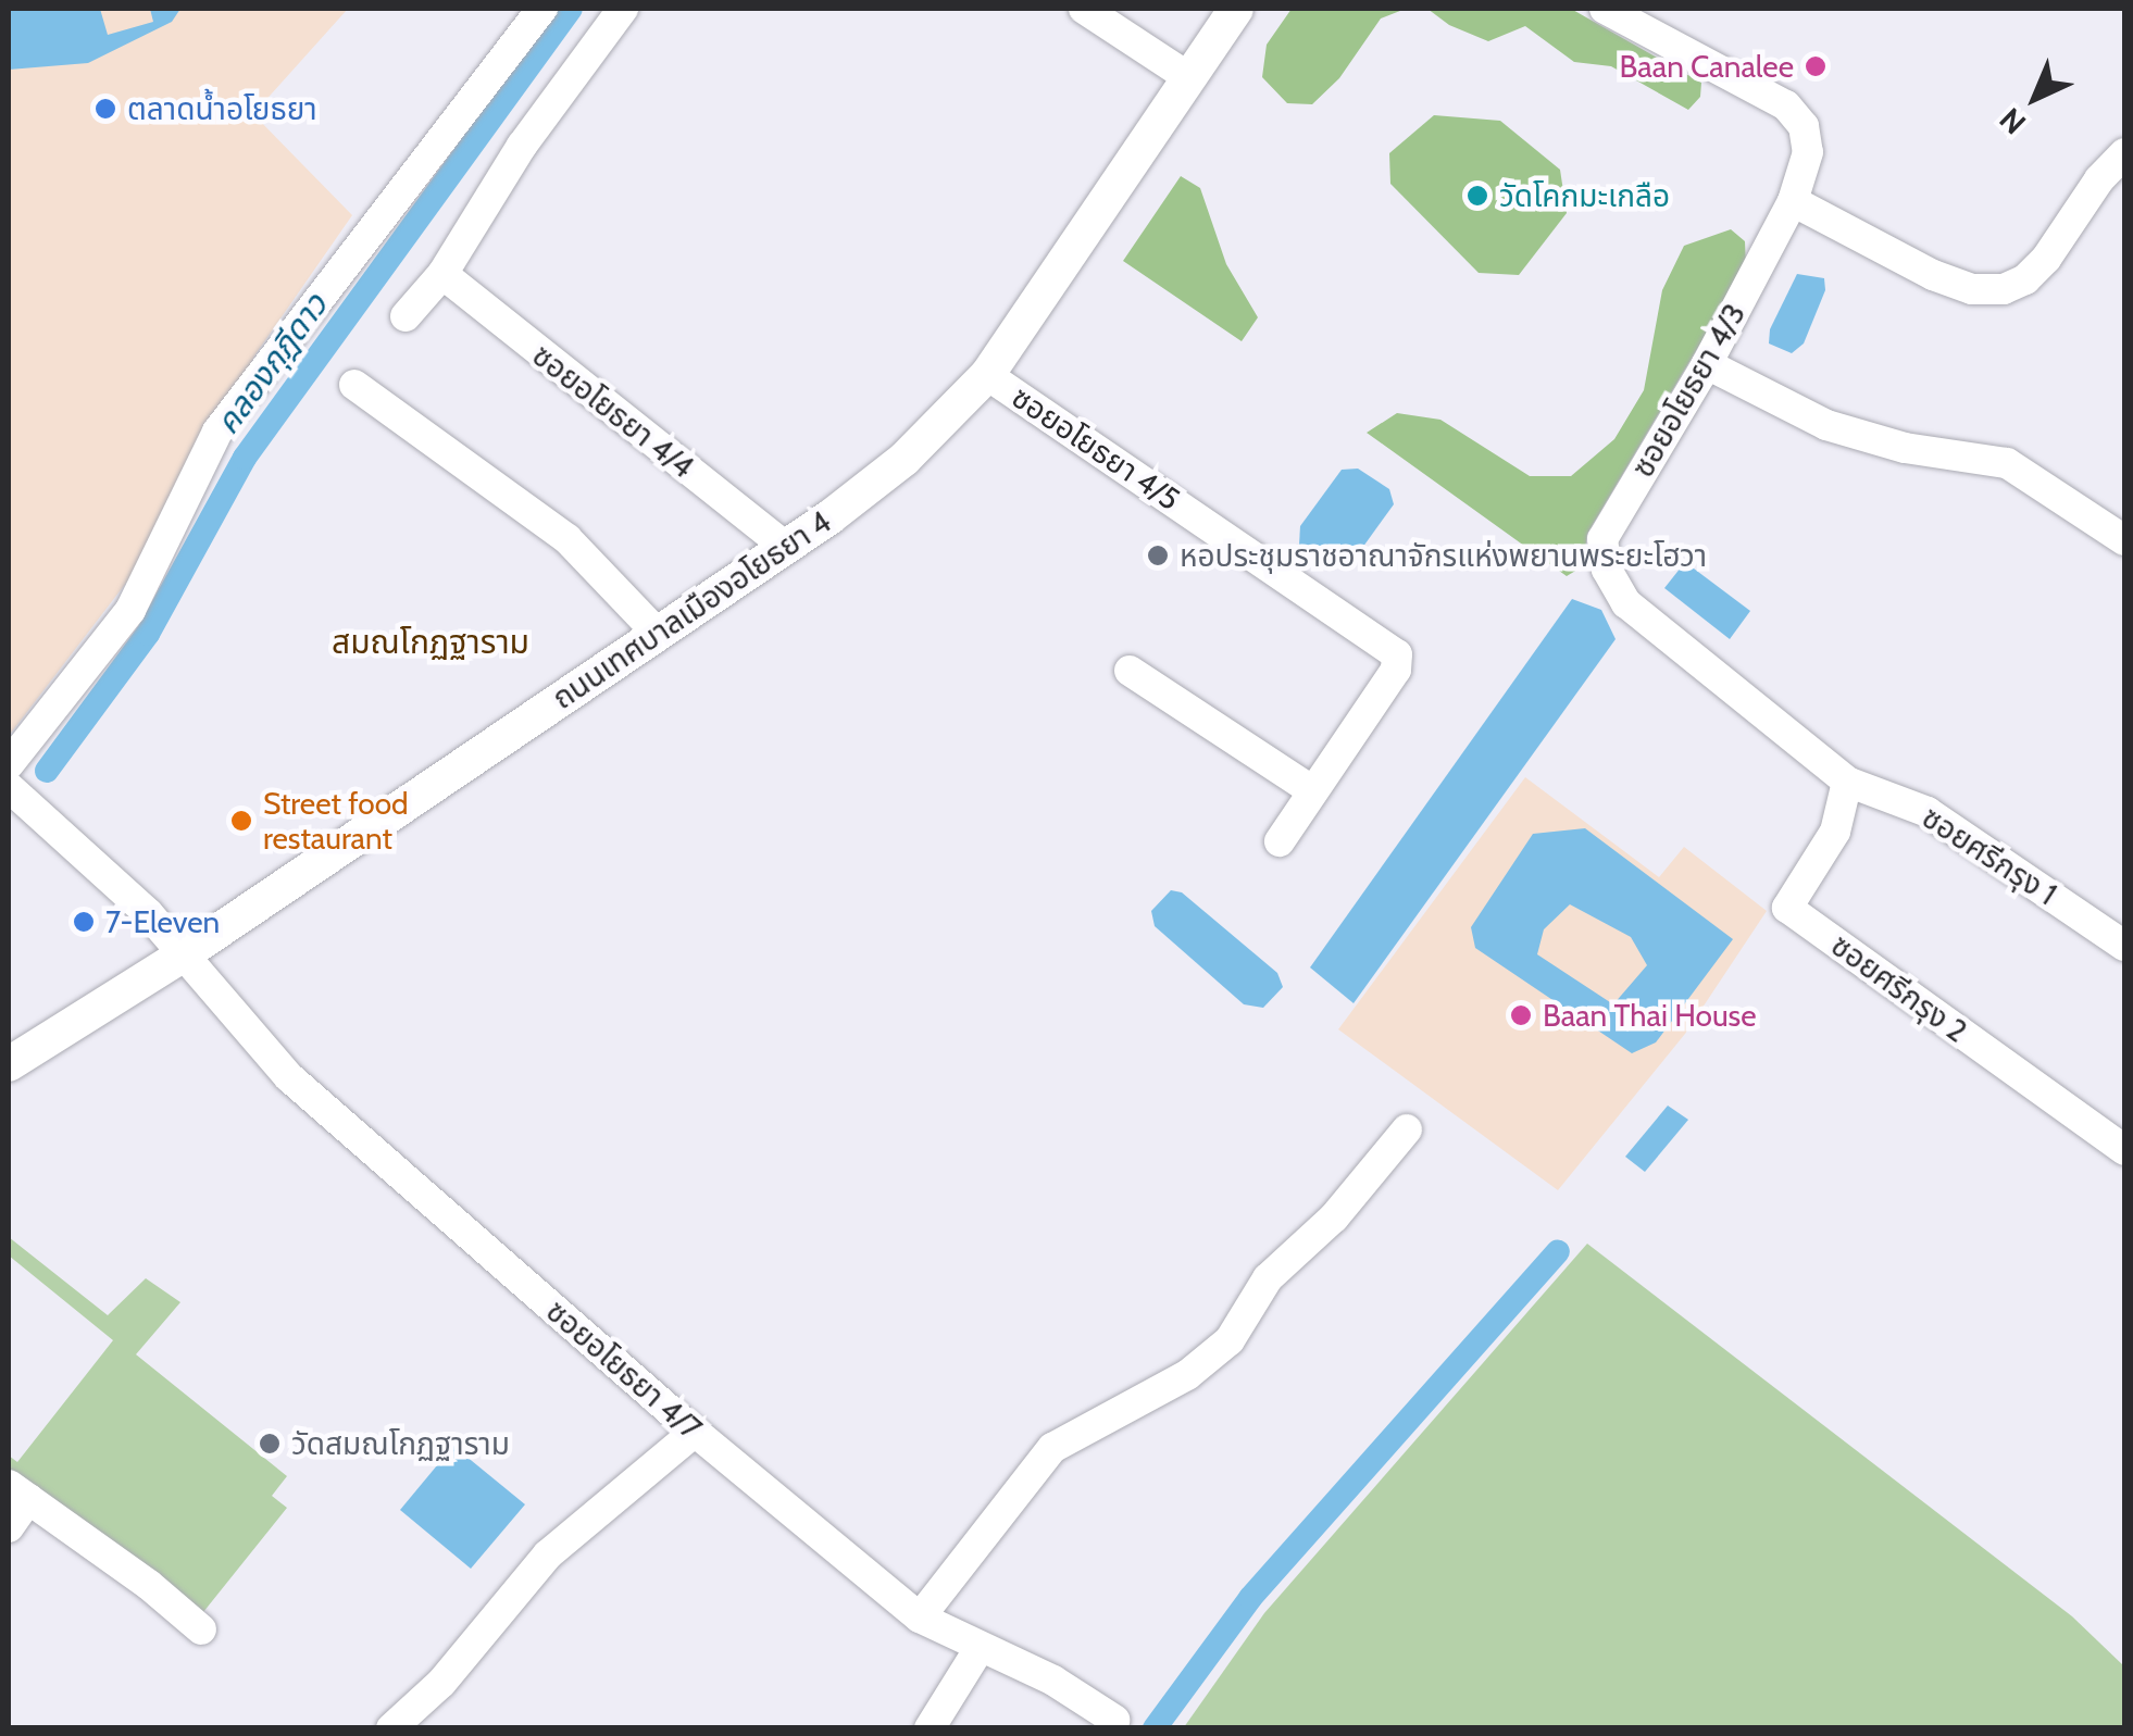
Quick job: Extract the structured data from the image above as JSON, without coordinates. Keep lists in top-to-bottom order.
{
  "streets": {
    "street": [
      "ซอยอโยธยา 4/3",
      "ซอยอโยธยา 4/4",
      "ซอยอโยธยา 4/5",
      "ถนนเทศบาลเมืองอโยธยา 4",
      "ซอยศรีกรุง 1",
      "ซอยศรีกรุง 2",
      "ซอยอโยธยา 4/7"
    ]
  },
  "crossings": [
    ["ซอยอโยธยา 4/3", "ซอยศรีกรุง 1"],
    ["ซอยอโยธยา 4/3", "ซอยศรีกรุง 2"],
    ["ซอยอโยธยา 4/4", "ถนนเทศบาลเมืองอโยธยา 4"],
    ["ซอยอโยธยา 4/5", "ถนนเทศบาลเมืองอโยธยา 4"],
    ["ถนนเทศบาลเมืองอโยธยา 4", "ซอยอโยธยา 4/7"],
    ["ซอยศรีกรุง 1", "ซอยศรีกรุง 2"]
  ],
  "districts": ["สมณโกฏฐาราม"],
  "water": ["คลองกุฎีดาว"],
  "places": [
    "Baan Canalee",
    "ตลาดน้ำอโยธยา",
    "วัดโคกมะเกลือ",
    "หอประชุมราชอาณาจักรแห่งพยานพระยะโฮวา",
    "Street food restaurant",
    "7-Eleven",
    "Baan Thai House",
    "วัดสมณโกฏฐาราม"
  ],
  "north": "bottom left"
}
